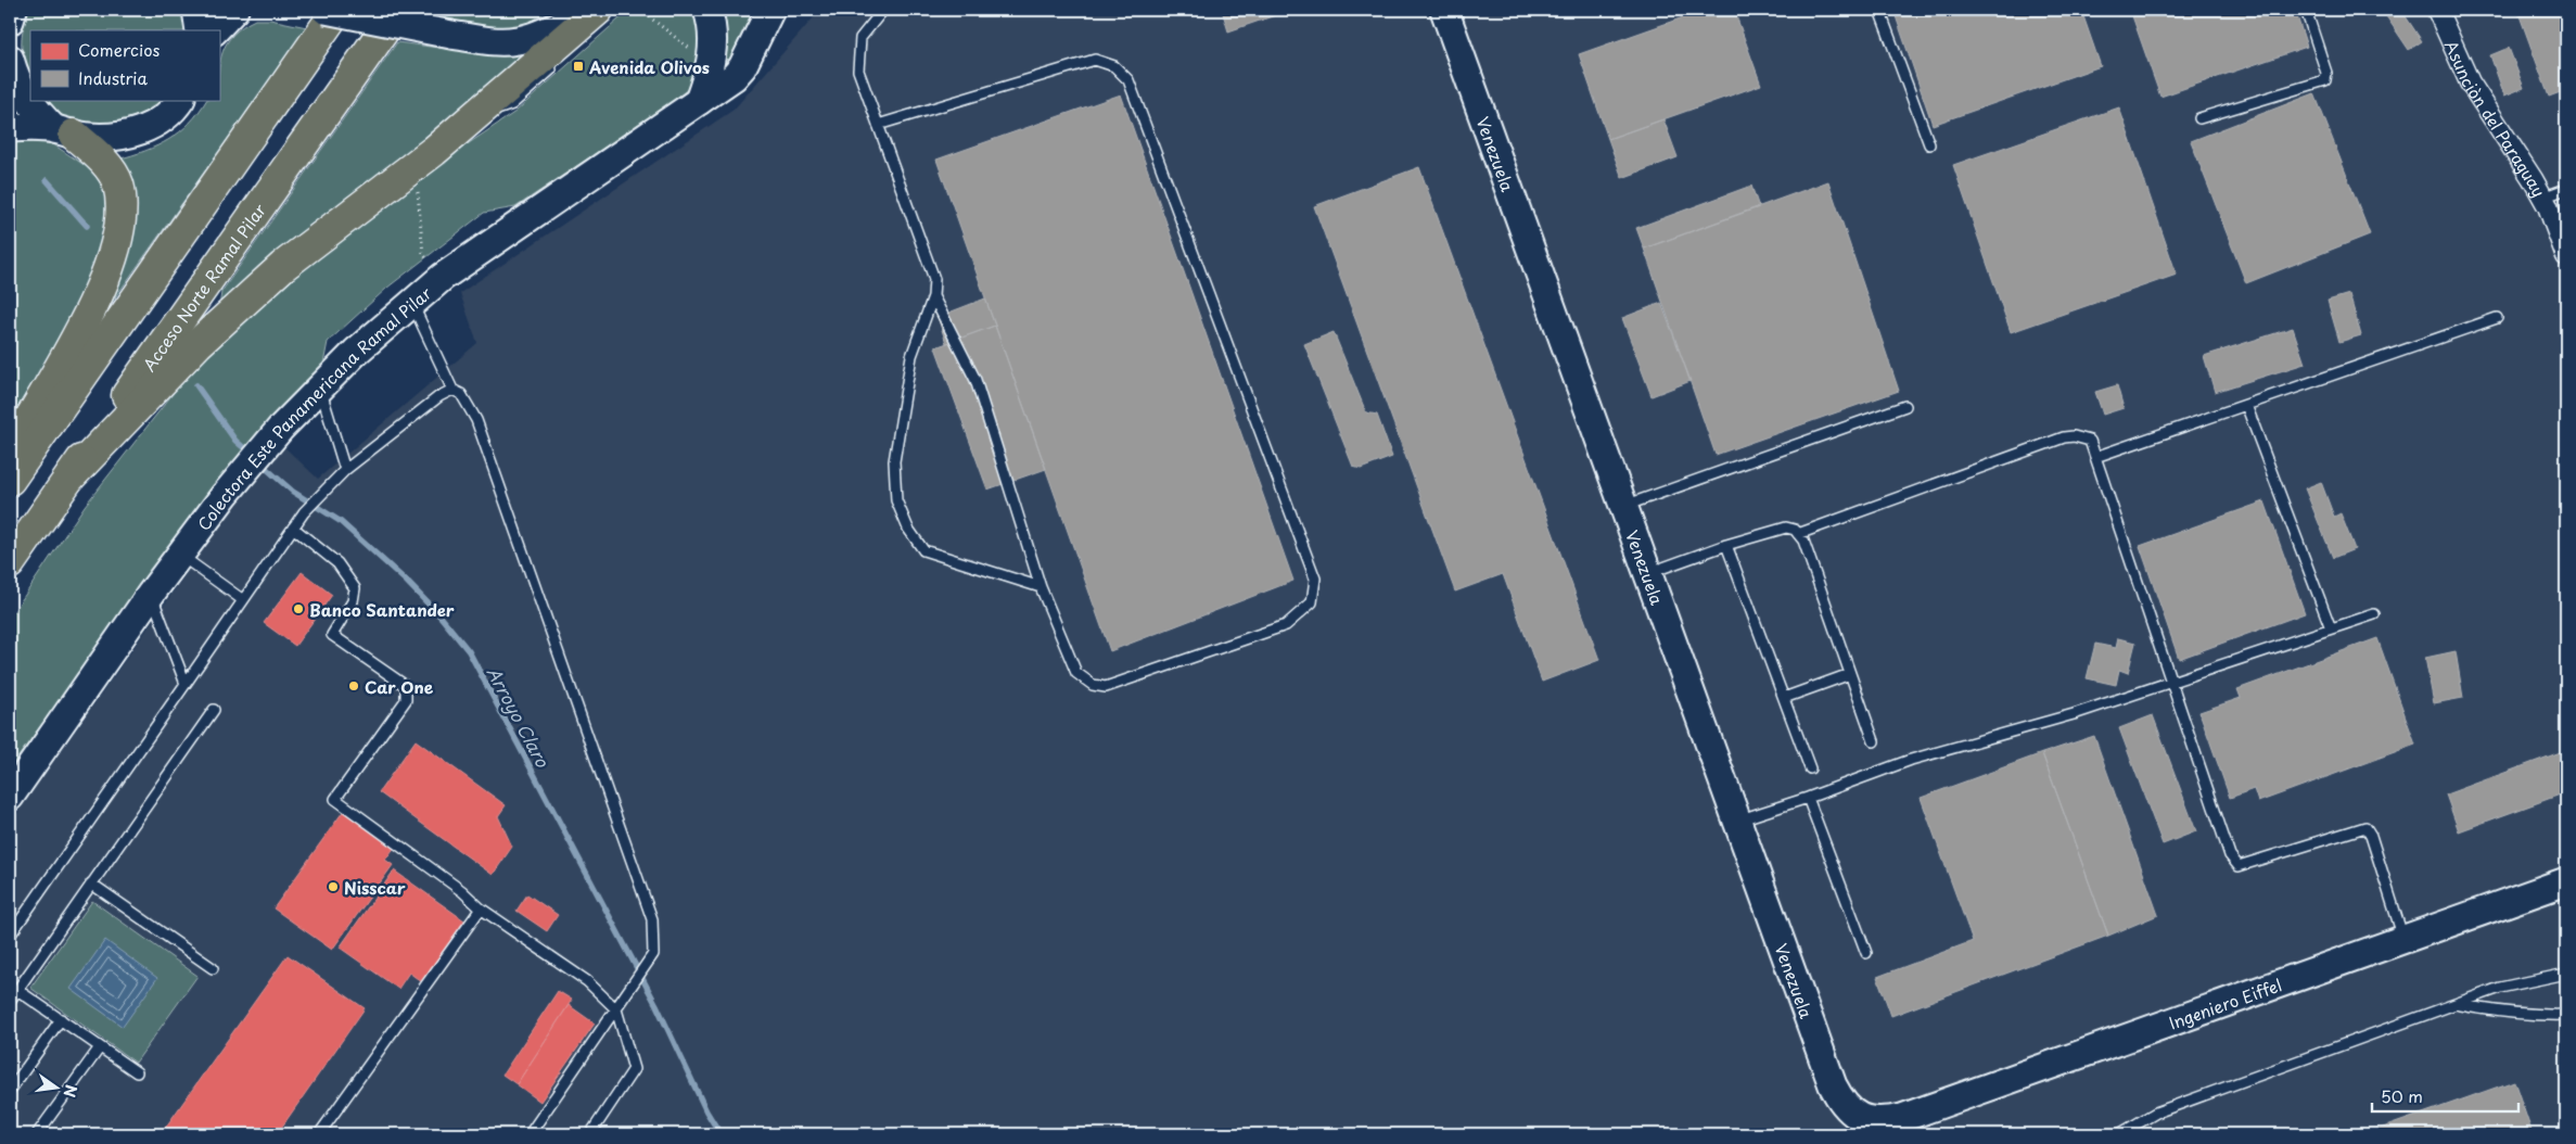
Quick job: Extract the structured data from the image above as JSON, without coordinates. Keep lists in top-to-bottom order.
{
  "streets": {
    "highway": ["Acceso Norte Ramal Pilar"],
    "street": [
      "Asunciòn del Paraguay",
      "Venezuela",
      "Colectora Este Panamericana Ramal Pilar",
      "Ingeniero Eiffel"
    ]
  },
  "crossings": [
    ["Venezuela", "Ingeniero Eiffel"]
  ],
  "water": ["Arroyo Claro"],
  "places": {
    "transit": ["Avenida Olivos"],
    "other": ["Banco Santander", "Car One", "Nisscar"]
  },
  "legend": ["Comercios", "Industria"],
  "scale_bar": "50 m",
  "north": "right"
}
